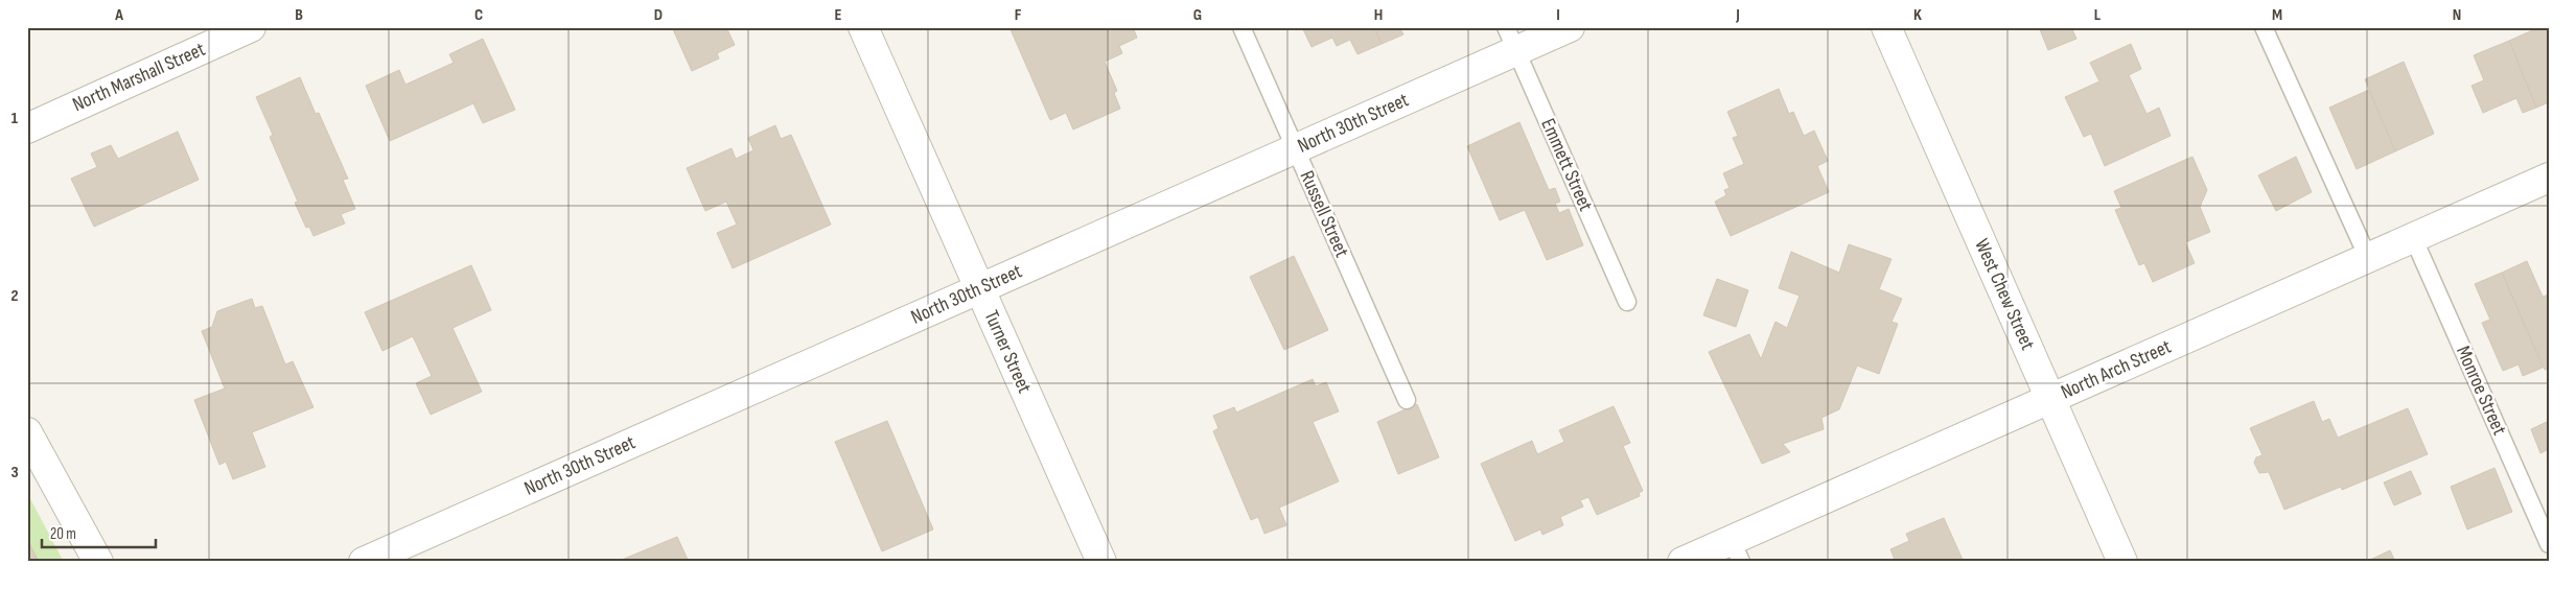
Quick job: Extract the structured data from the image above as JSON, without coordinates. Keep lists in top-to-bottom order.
{
  "streets": {
    "street": [
      "North Marshall Street",
      "North 30th Street",
      "West Chew Street",
      "Turner Street",
      "North Arch Street"
    ],
    "lane": ["Emmett Street", "Russell Street", "Monroe Street"]
  },
  "crossings": [
    ["North 30th Street", "Emmett Street"],
    ["North 30th Street", "Russell Street"],
    ["North 30th Street", "Turner Street"],
    ["West Chew Street", "North Arch Street"],
    ["North Arch Street", "Monroe Street"]
  ],
  "scale_bar": "20 m",
  "grid": {
    "columns": [
      "A",
      "B",
      "C",
      "D",
      "E",
      "F",
      "G",
      "H",
      "I",
      "J",
      "K",
      "L",
      "M",
      "N"
    ],
    "rows": ["1", "2", "3"]
  }
}
